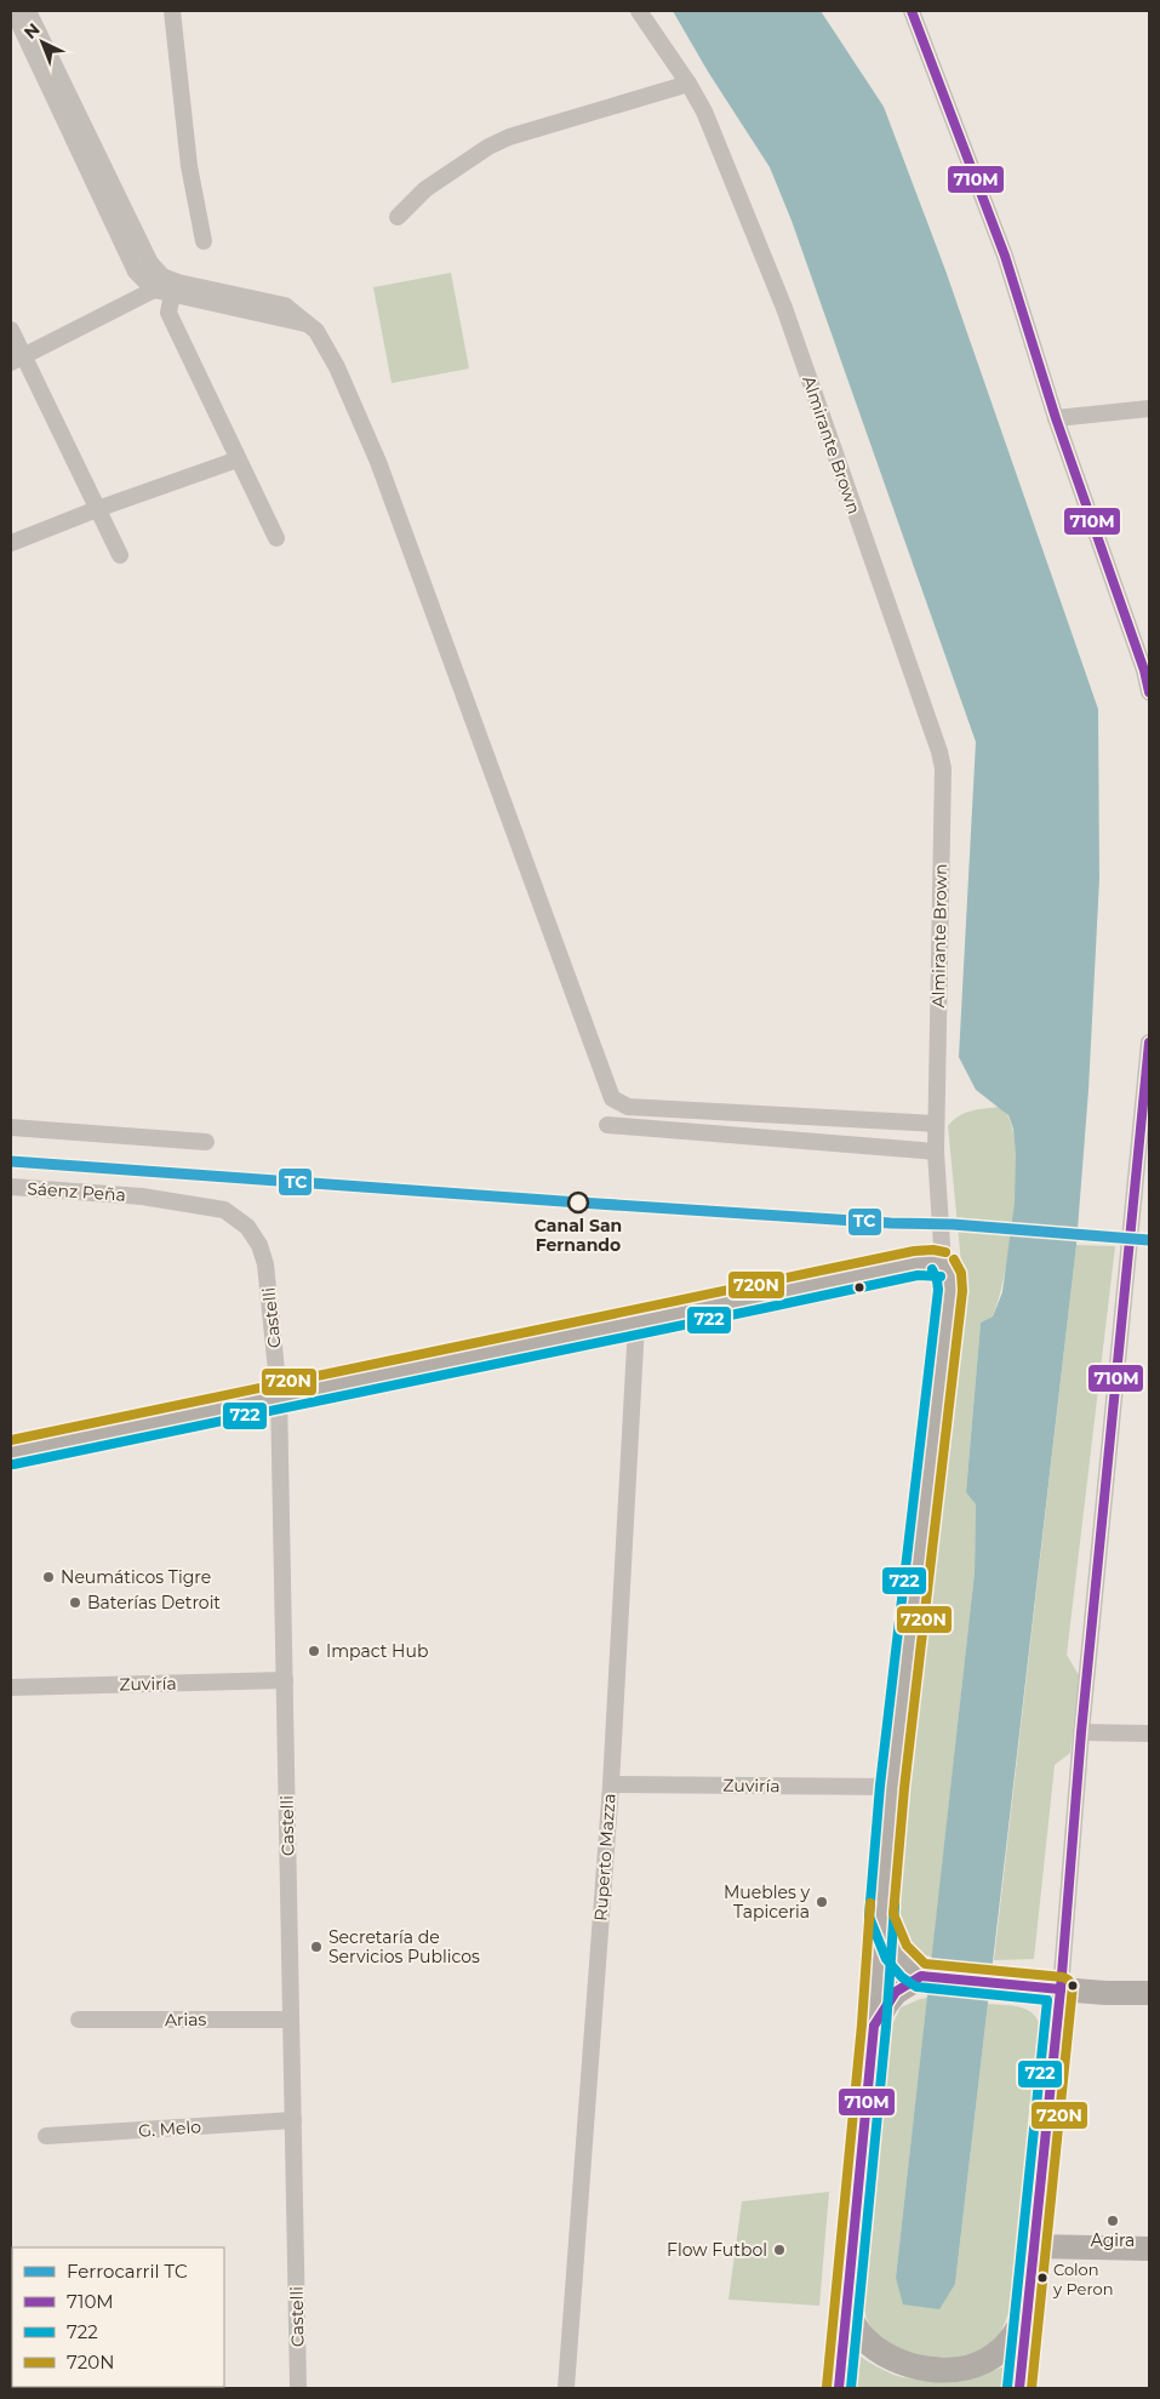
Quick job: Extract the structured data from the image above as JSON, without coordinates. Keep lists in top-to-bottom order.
{
  "streets": {
    "main road": ["Almirante Brown"],
    "street": [
      "Sáenz Peña",
      "Castelli",
      "Zuviría",
      "Ruperto Mazza",
      "Arias",
      "G. Melo"
    ]
  },
  "crossings": [
    ["Almirante Brown", "Zuviría"],
    ["Sáenz Peña", "Castelli"],
    ["Castelli", "Zuviría"],
    ["Castelli", "Arias"],
    ["Castelli", "G. Melo"],
    ["Zuviría", "Ruperto Mazza"]
  ],
  "places": [
    "Canal San Fernando",
    "Neumáticos Tigre",
    "Baterías Detroit",
    "Impact Hub",
    "Muebles y Tapiceria",
    "Secretaría de Servicios Publicos",
    "Agira",
    "Flow Futbol",
    "Colon y Peron"
  ],
  "lines": [
    "transit line 710M",
    "rail line TC",
    "transit line 720N",
    "transit line 722"
  ],
  "legend": [
    "Ferrocarril TC",
    "710M",
    "722",
    "720N"
  ],
  "north": "top left"
}
